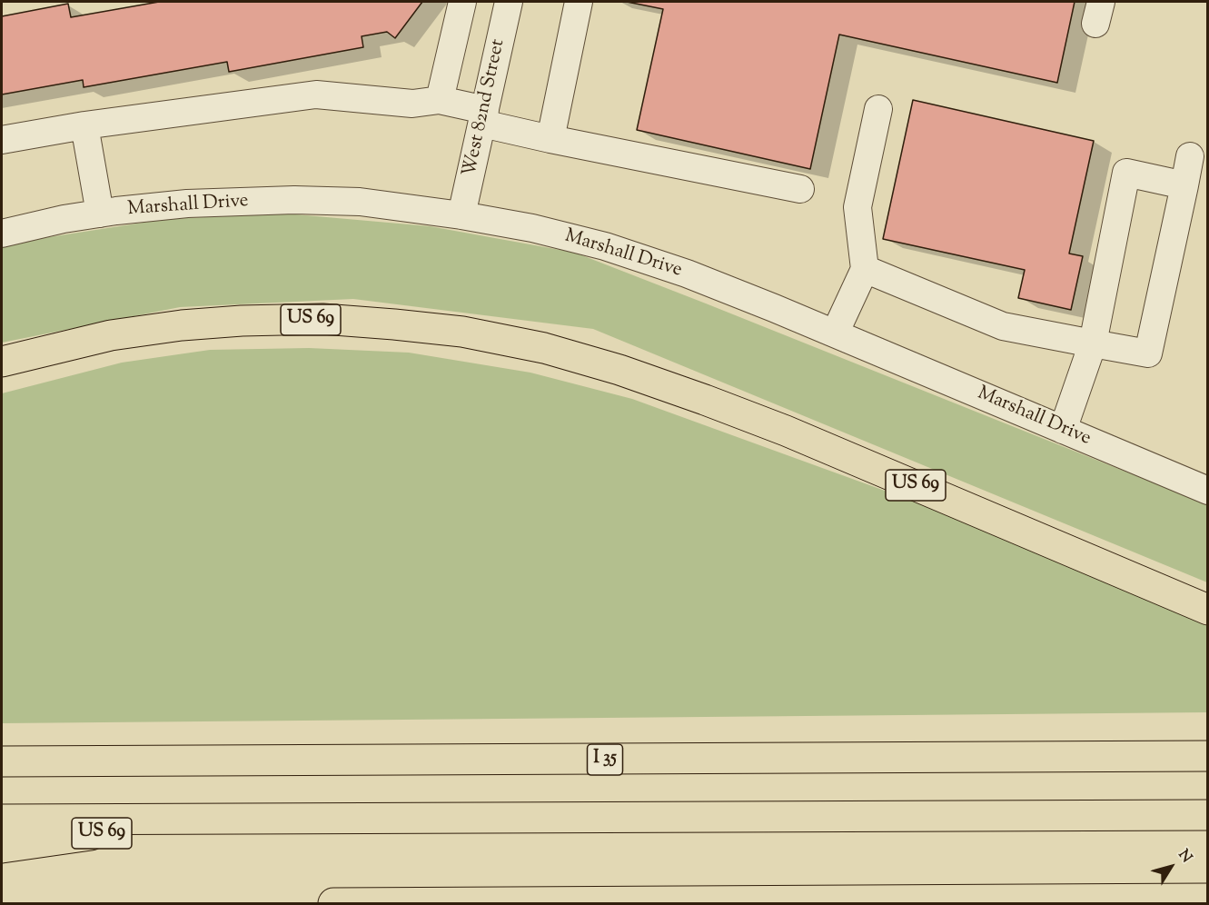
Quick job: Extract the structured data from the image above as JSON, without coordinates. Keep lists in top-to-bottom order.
{
  "streets": {
    "highway": ["US 69", "I 35"],
    "street": ["West 82nd Street", "Marshall Drive"]
  },
  "crossings": [
    ["West 82nd Street", "Marshall Drive"]
  ],
  "north": "top right"
}
